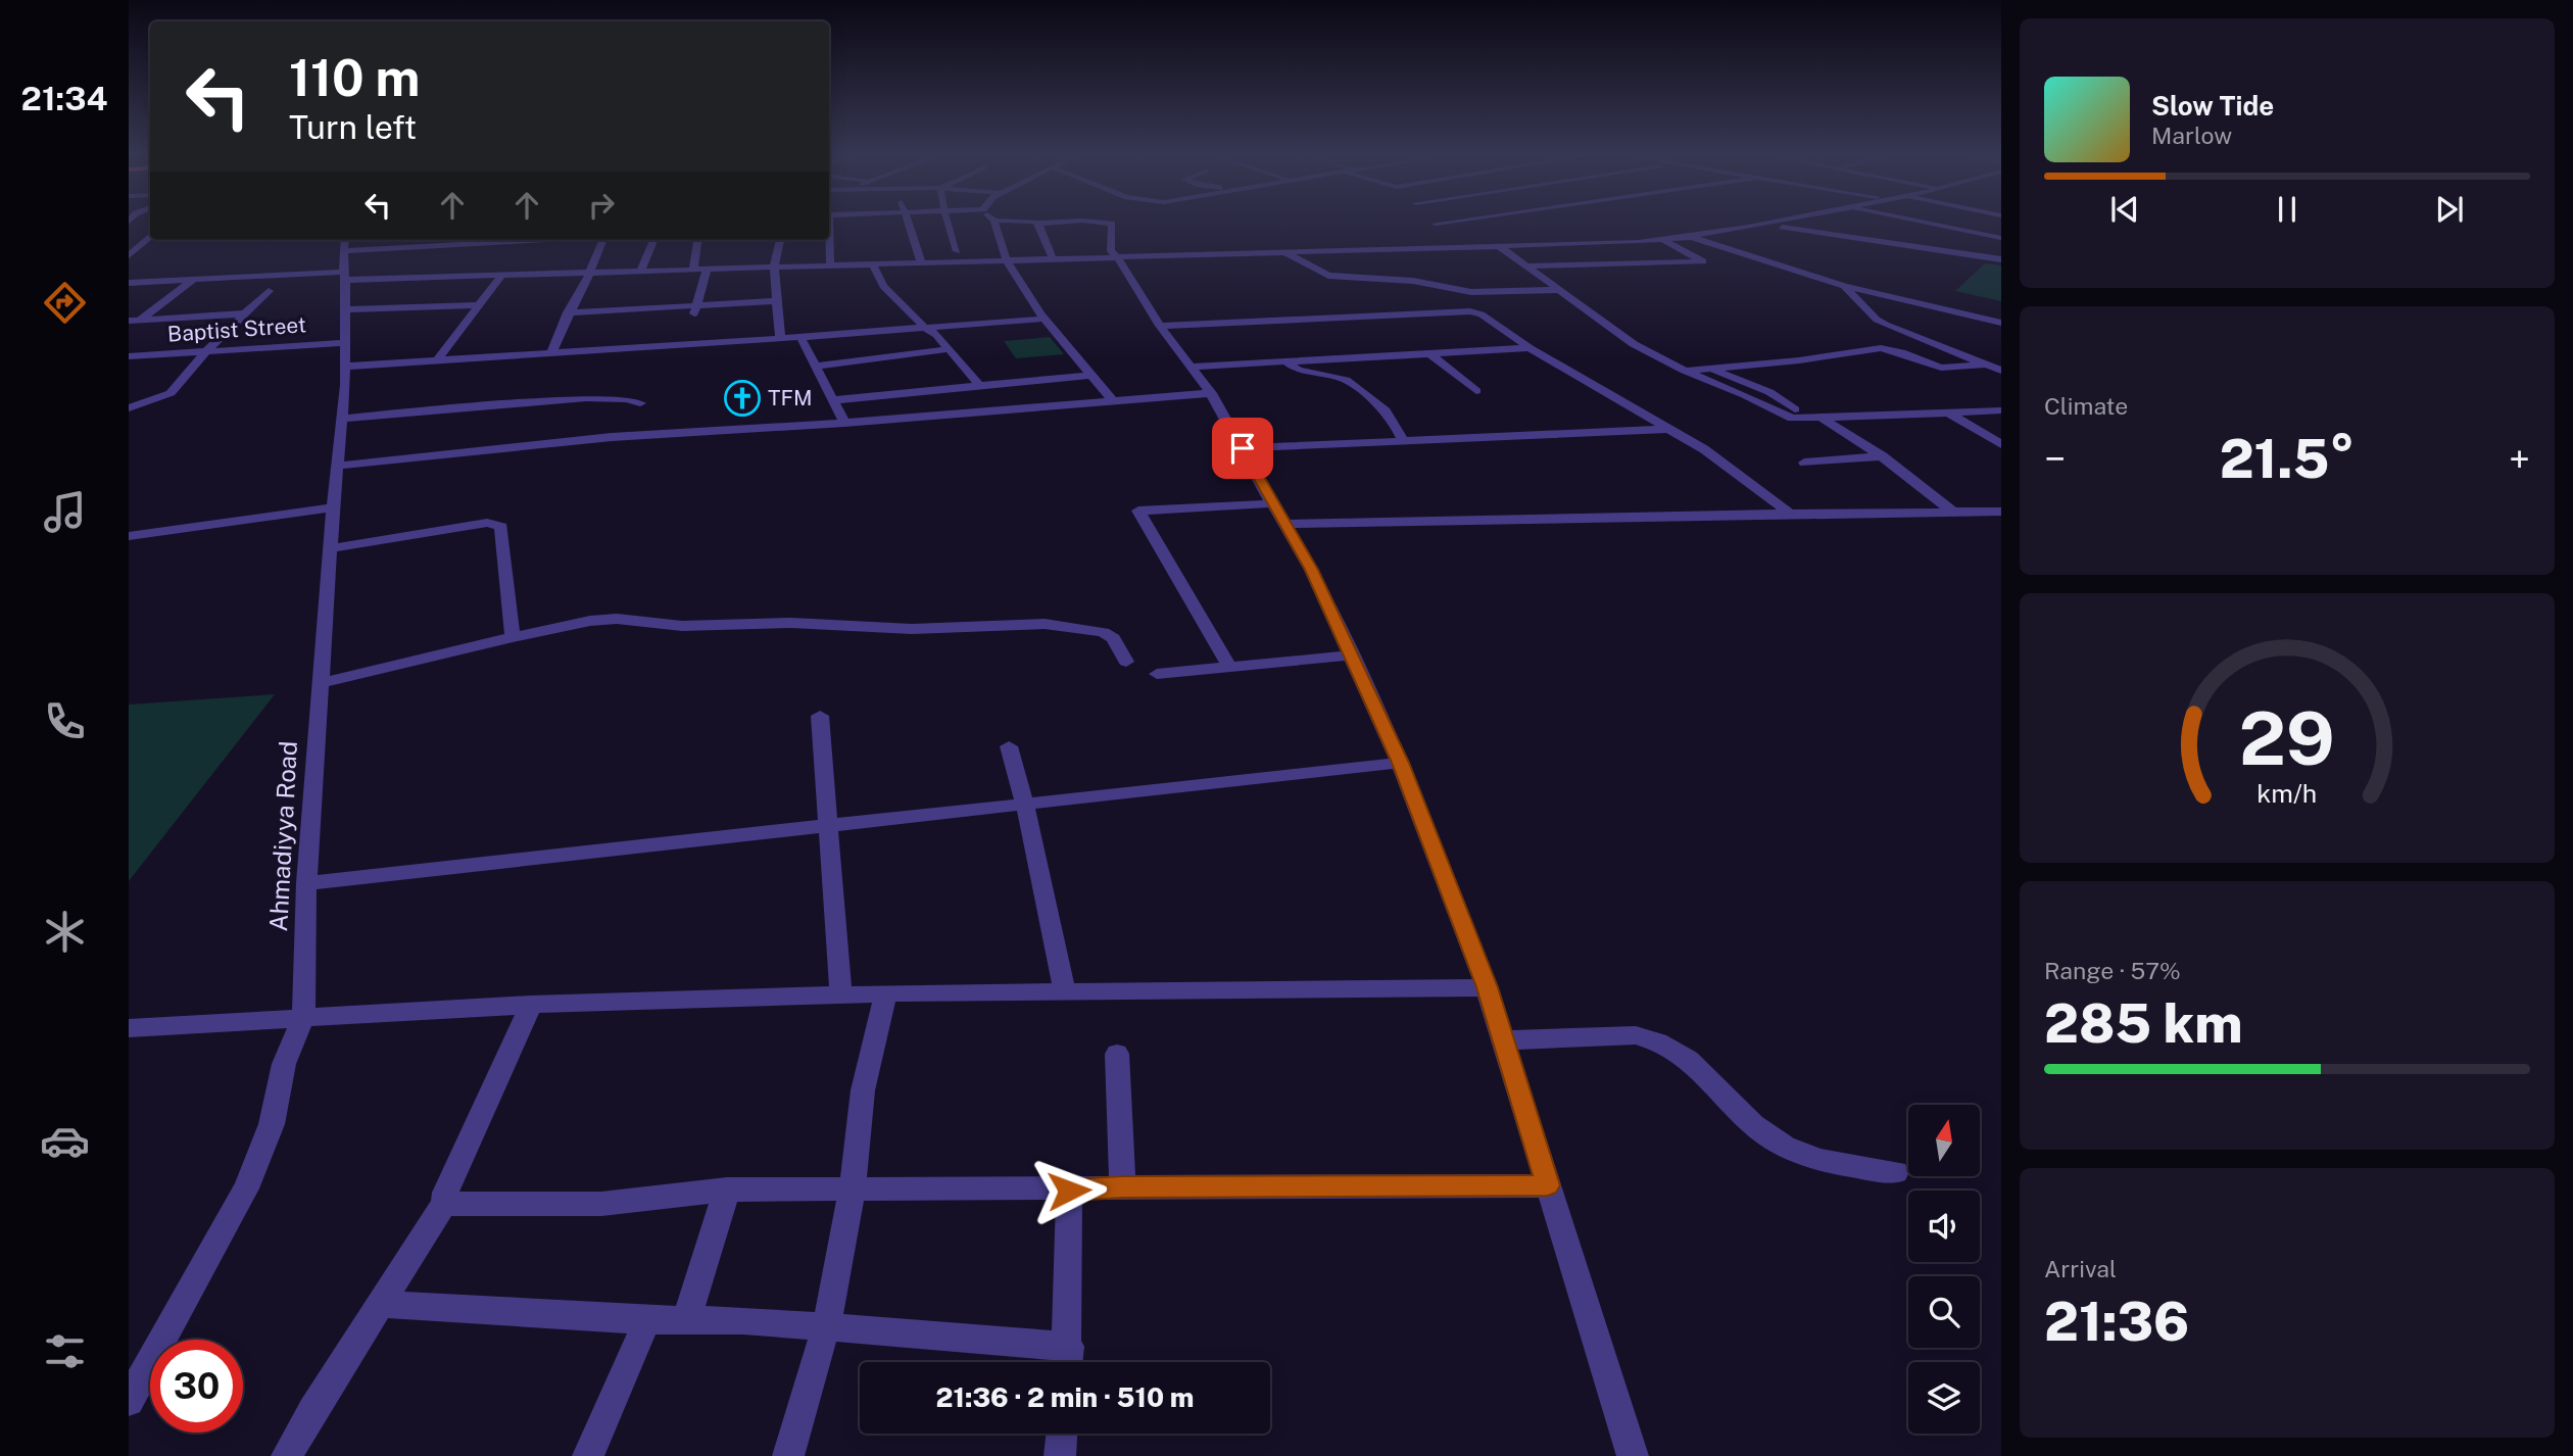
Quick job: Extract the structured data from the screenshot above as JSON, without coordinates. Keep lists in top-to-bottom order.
{
  "streets": {
    "street": ["Baptist Street", "Ahmadiyya Road"]
  },
  "crossings": [
    ["Baptist Street", "Ahmadiyya Road"]
  ],
  "places": {
    "church": ["TFM"]
  },
  "north": "top",
  "page": {
    "tabs": "21:34",
    "turn": ["110 m", "Turn left"],
    "song": ["Slow Tide", "Marlow"],
    "tile": [
      "Climate",
      ["Range · 57%", "285 km"],
      ["Arrival", "21:36"]
    ],
    "heat": ["−", "21.5°", "+"],
    "limit": "30",
    "trip": "21:36 · 2 min · 510 m",
    "gauge": ["29", "km/h"]
  }
}
